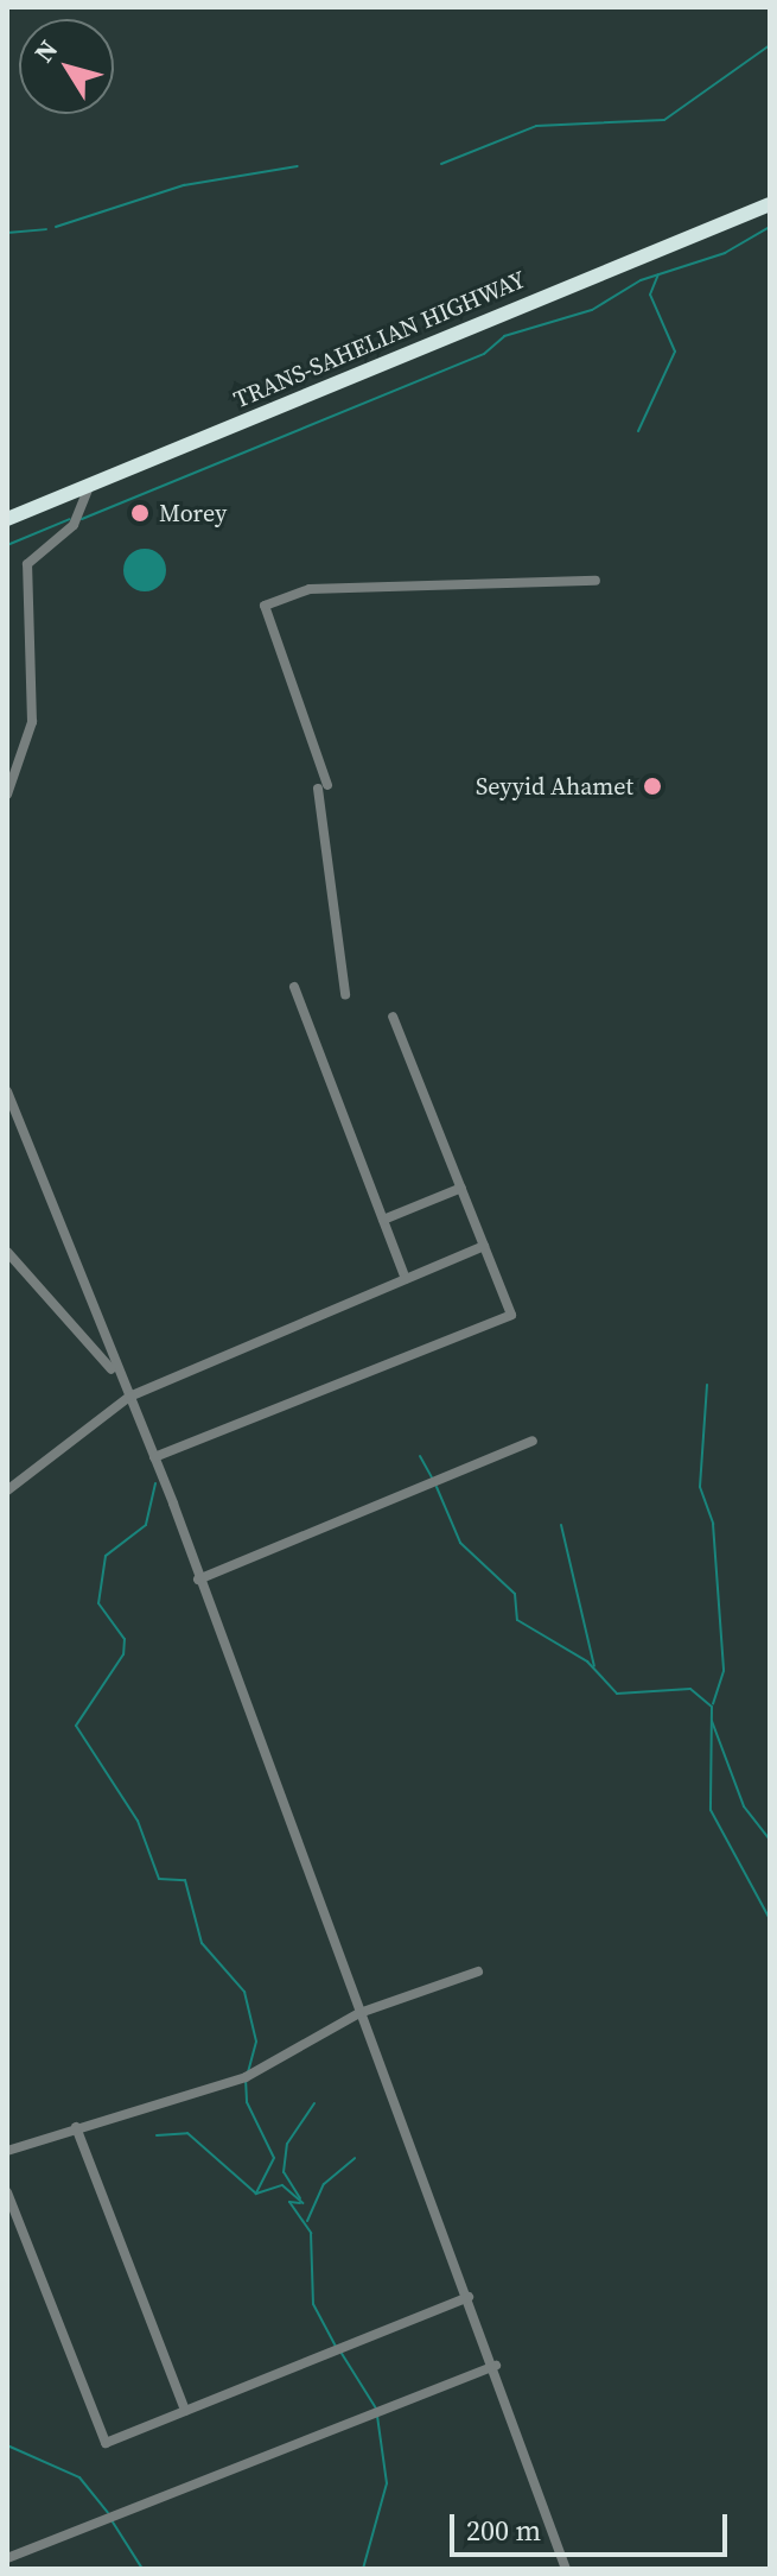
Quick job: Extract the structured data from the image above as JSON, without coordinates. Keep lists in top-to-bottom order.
{
  "streets": {
    "highway": ["TRANS-SAHELIAN HIGHWAY"]
  },
  "places": ["Morey", "Seyyid Ahamet"],
  "scale_bar": "200 m",
  "north": "top left"
}
